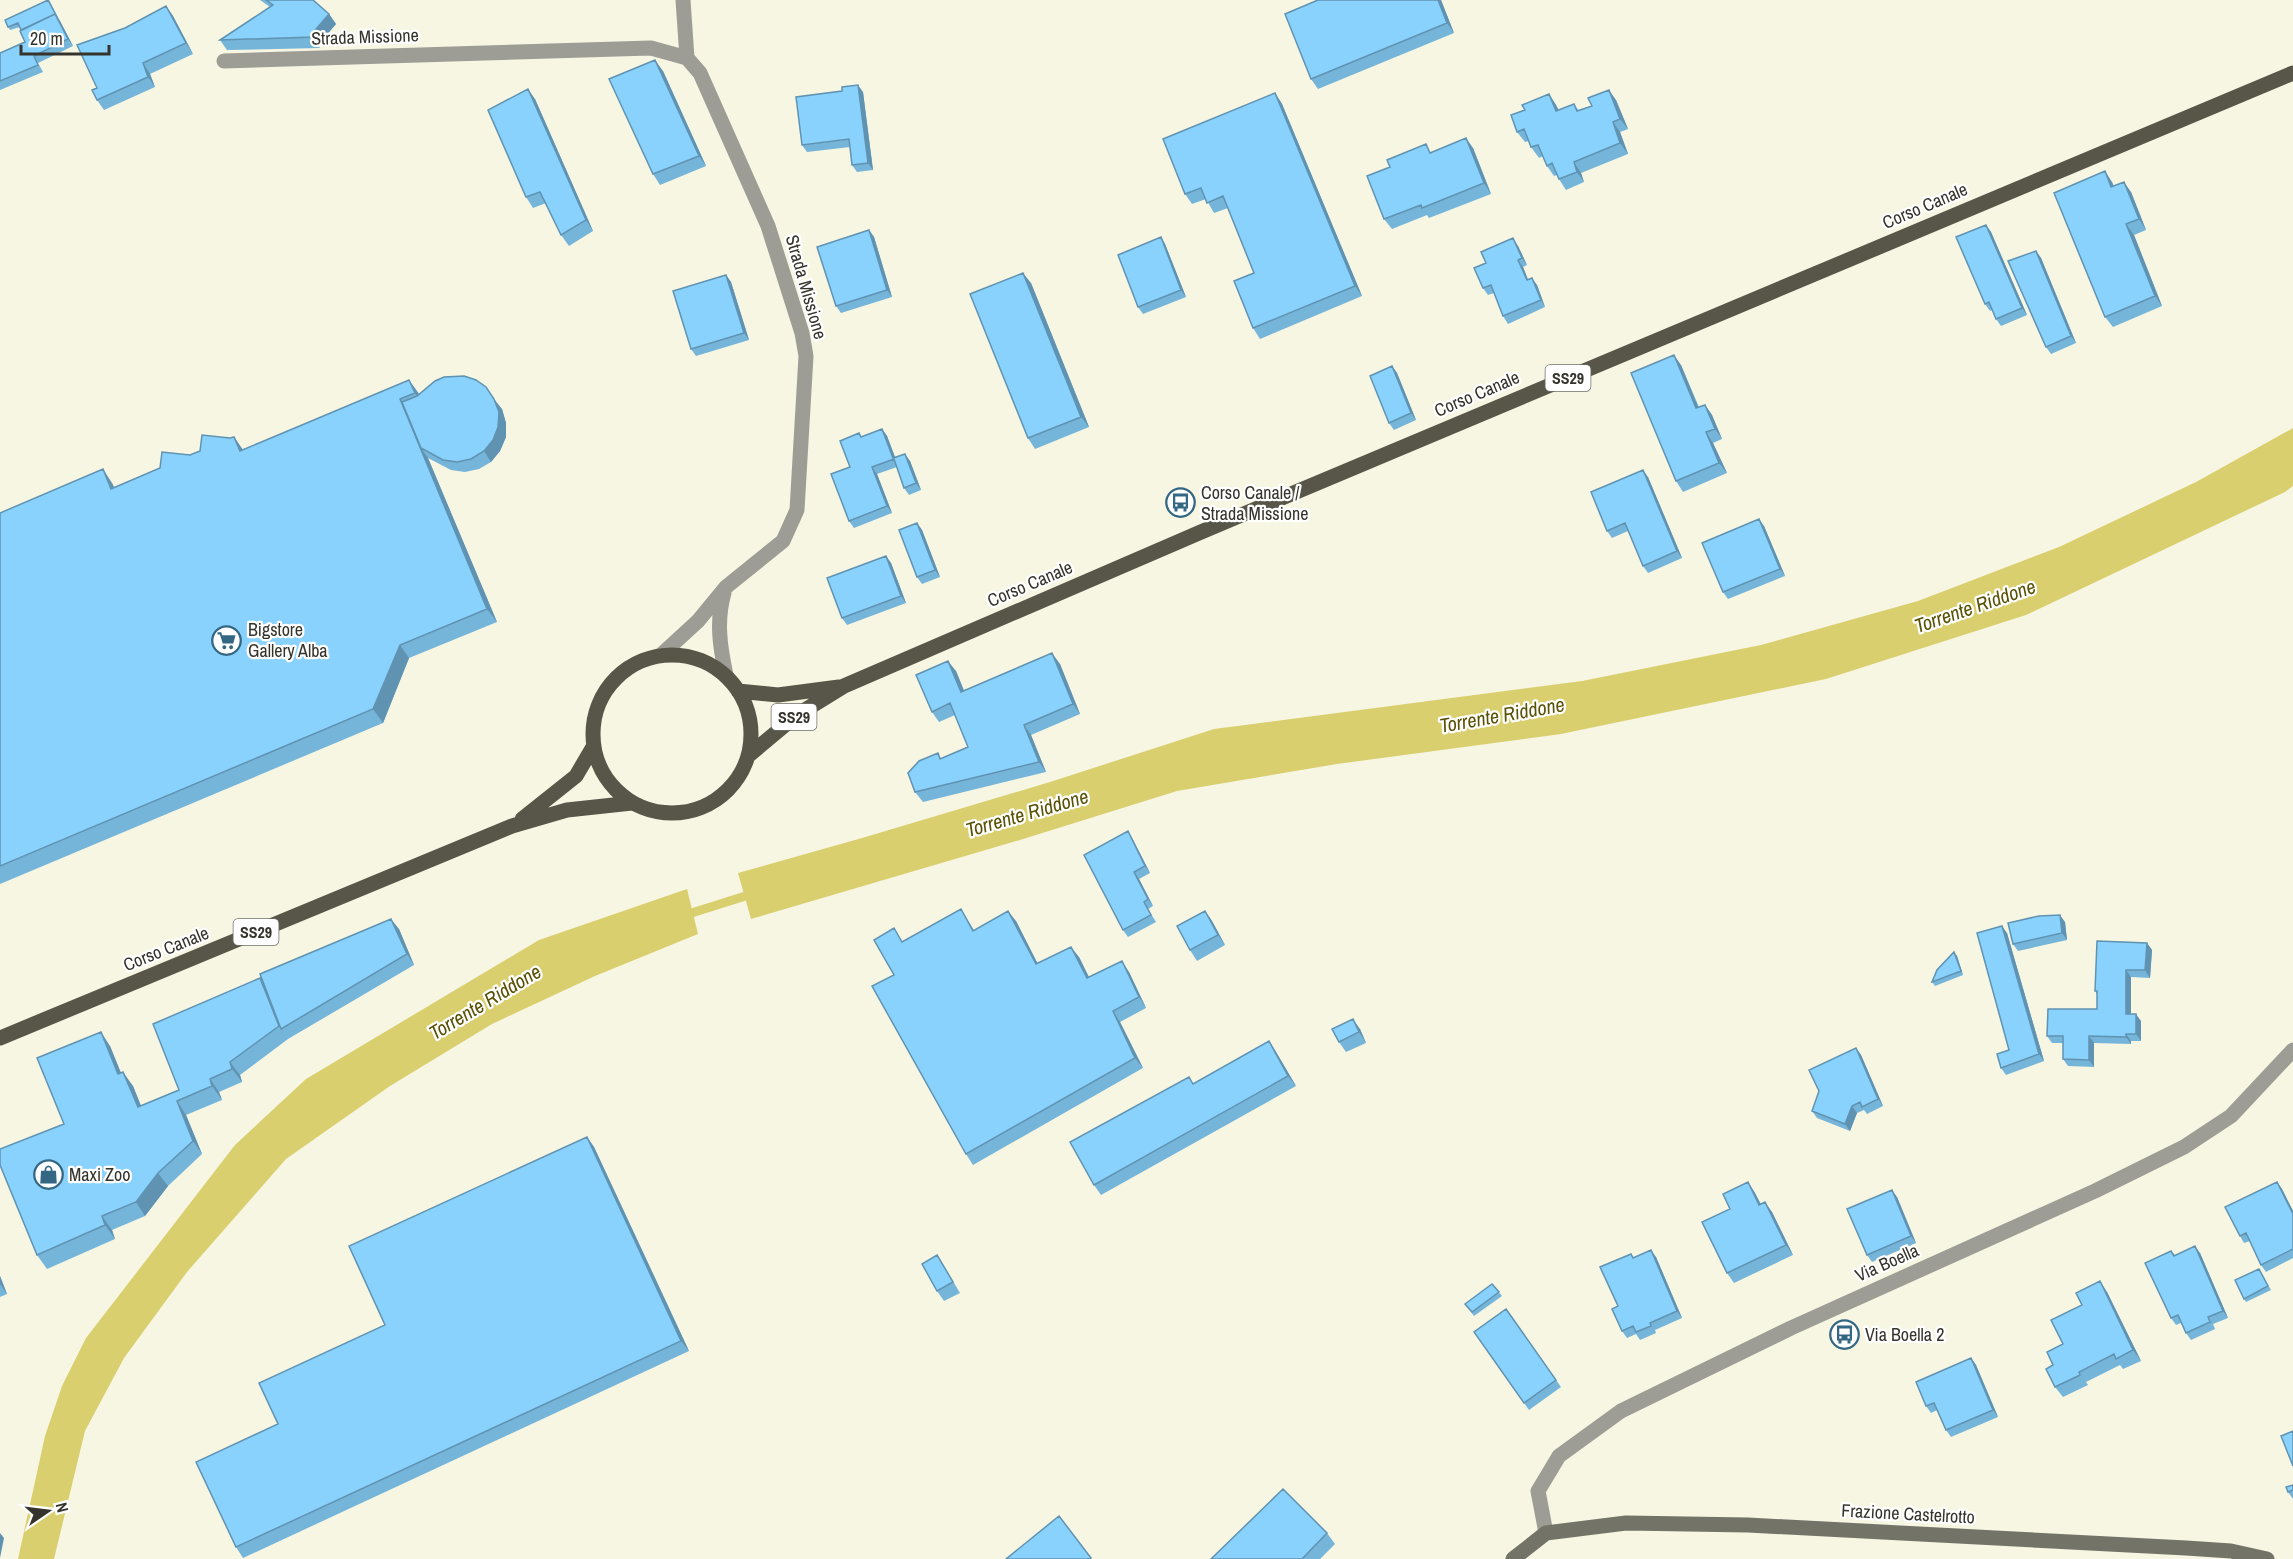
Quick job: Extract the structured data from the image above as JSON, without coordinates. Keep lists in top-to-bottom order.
{
  "streets": {
    "main road": ["Corso Canale", "SS29", "Frazione Castelrotto"],
    "street": ["Strada Missione", "Via Boella"]
  },
  "crossings": [
    ["Strada Missione", "Corso Canale"],
    ["Via Boella", "Frazione Castelrotto"]
  ],
  "water": ["Torrente Riddone"],
  "places": {
    "bus stop": ["Corso Canale / Strada Missione", "Via Boella 2"],
    "supermarket": ["Bigstore Gallery Alba"],
    "shop": ["Maxi Zoo"]
  },
  "scale_bar": "20 m",
  "north": "right"
}
